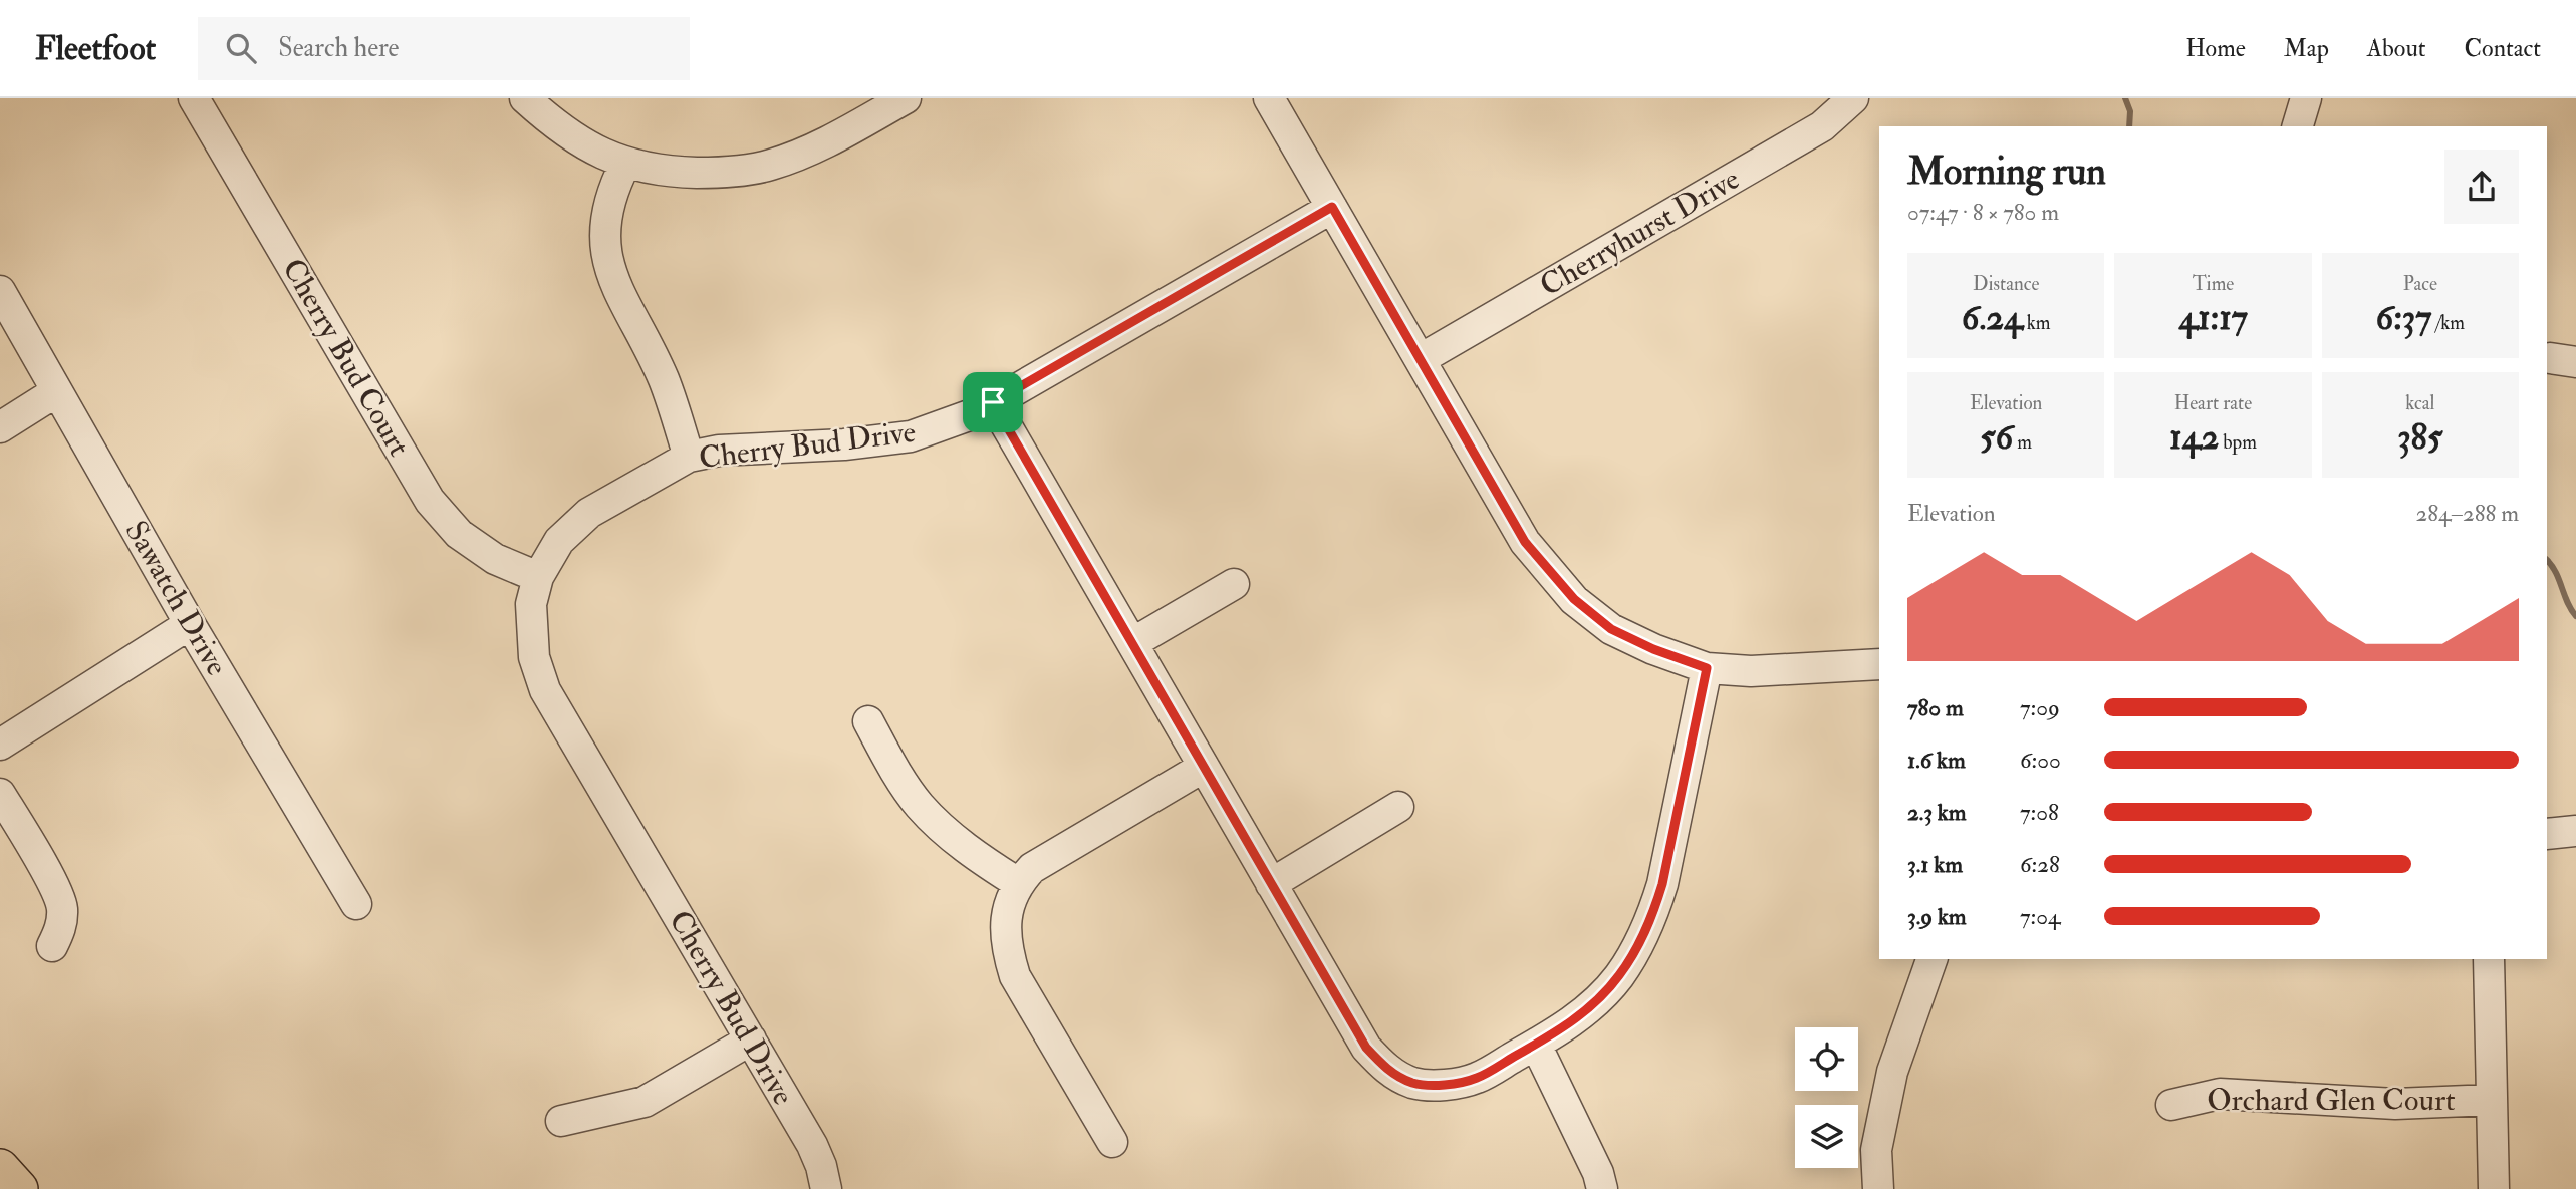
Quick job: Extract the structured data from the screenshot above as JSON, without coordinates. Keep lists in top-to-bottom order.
{
  "streets": {
    "street": [
      "Cherryhurst Drive",
      "Cherry Bud Court",
      "Cherry Bud Drive",
      "Sawatch Drive",
      "Orchard Glen Court"
    ]
  },
  "crossings": [
    ["Cherry Bud Court", "Cherry Bud Drive"]
  ],
  "page": {
    "header": "Fleetfoot",
    "search": "Search here",
    "nav": [
      "Home",
      "Map",
      "About",
      "Contact"
    ],
    "heading": ["Morning run", "07:47 · 8 × 780 m"],
    "stats": [
      ["Distance", "6.24 km"],
      ["Time", "41:17"],
      ["Pace", "6:37 /km"],
      ["Elevation", "56 m"],
      ["Heart rate", "142 bpm"],
      ["kcal", "385"]
    ],
    "chart": ["Elevation", "284–288 m"],
    "list": [
      {
        "name": "780 m",
        "note": "7:09"
      },
      {
        "name": "1.6 km",
        "note": "6:00"
      },
      {
        "name": "2.3 km",
        "note": "7:08"
      },
      {
        "name": "3.1 km",
        "note": "6:28"
      },
      {
        "name": "3.9 km",
        "note": "7:04"
      }
    ]
  }
}
